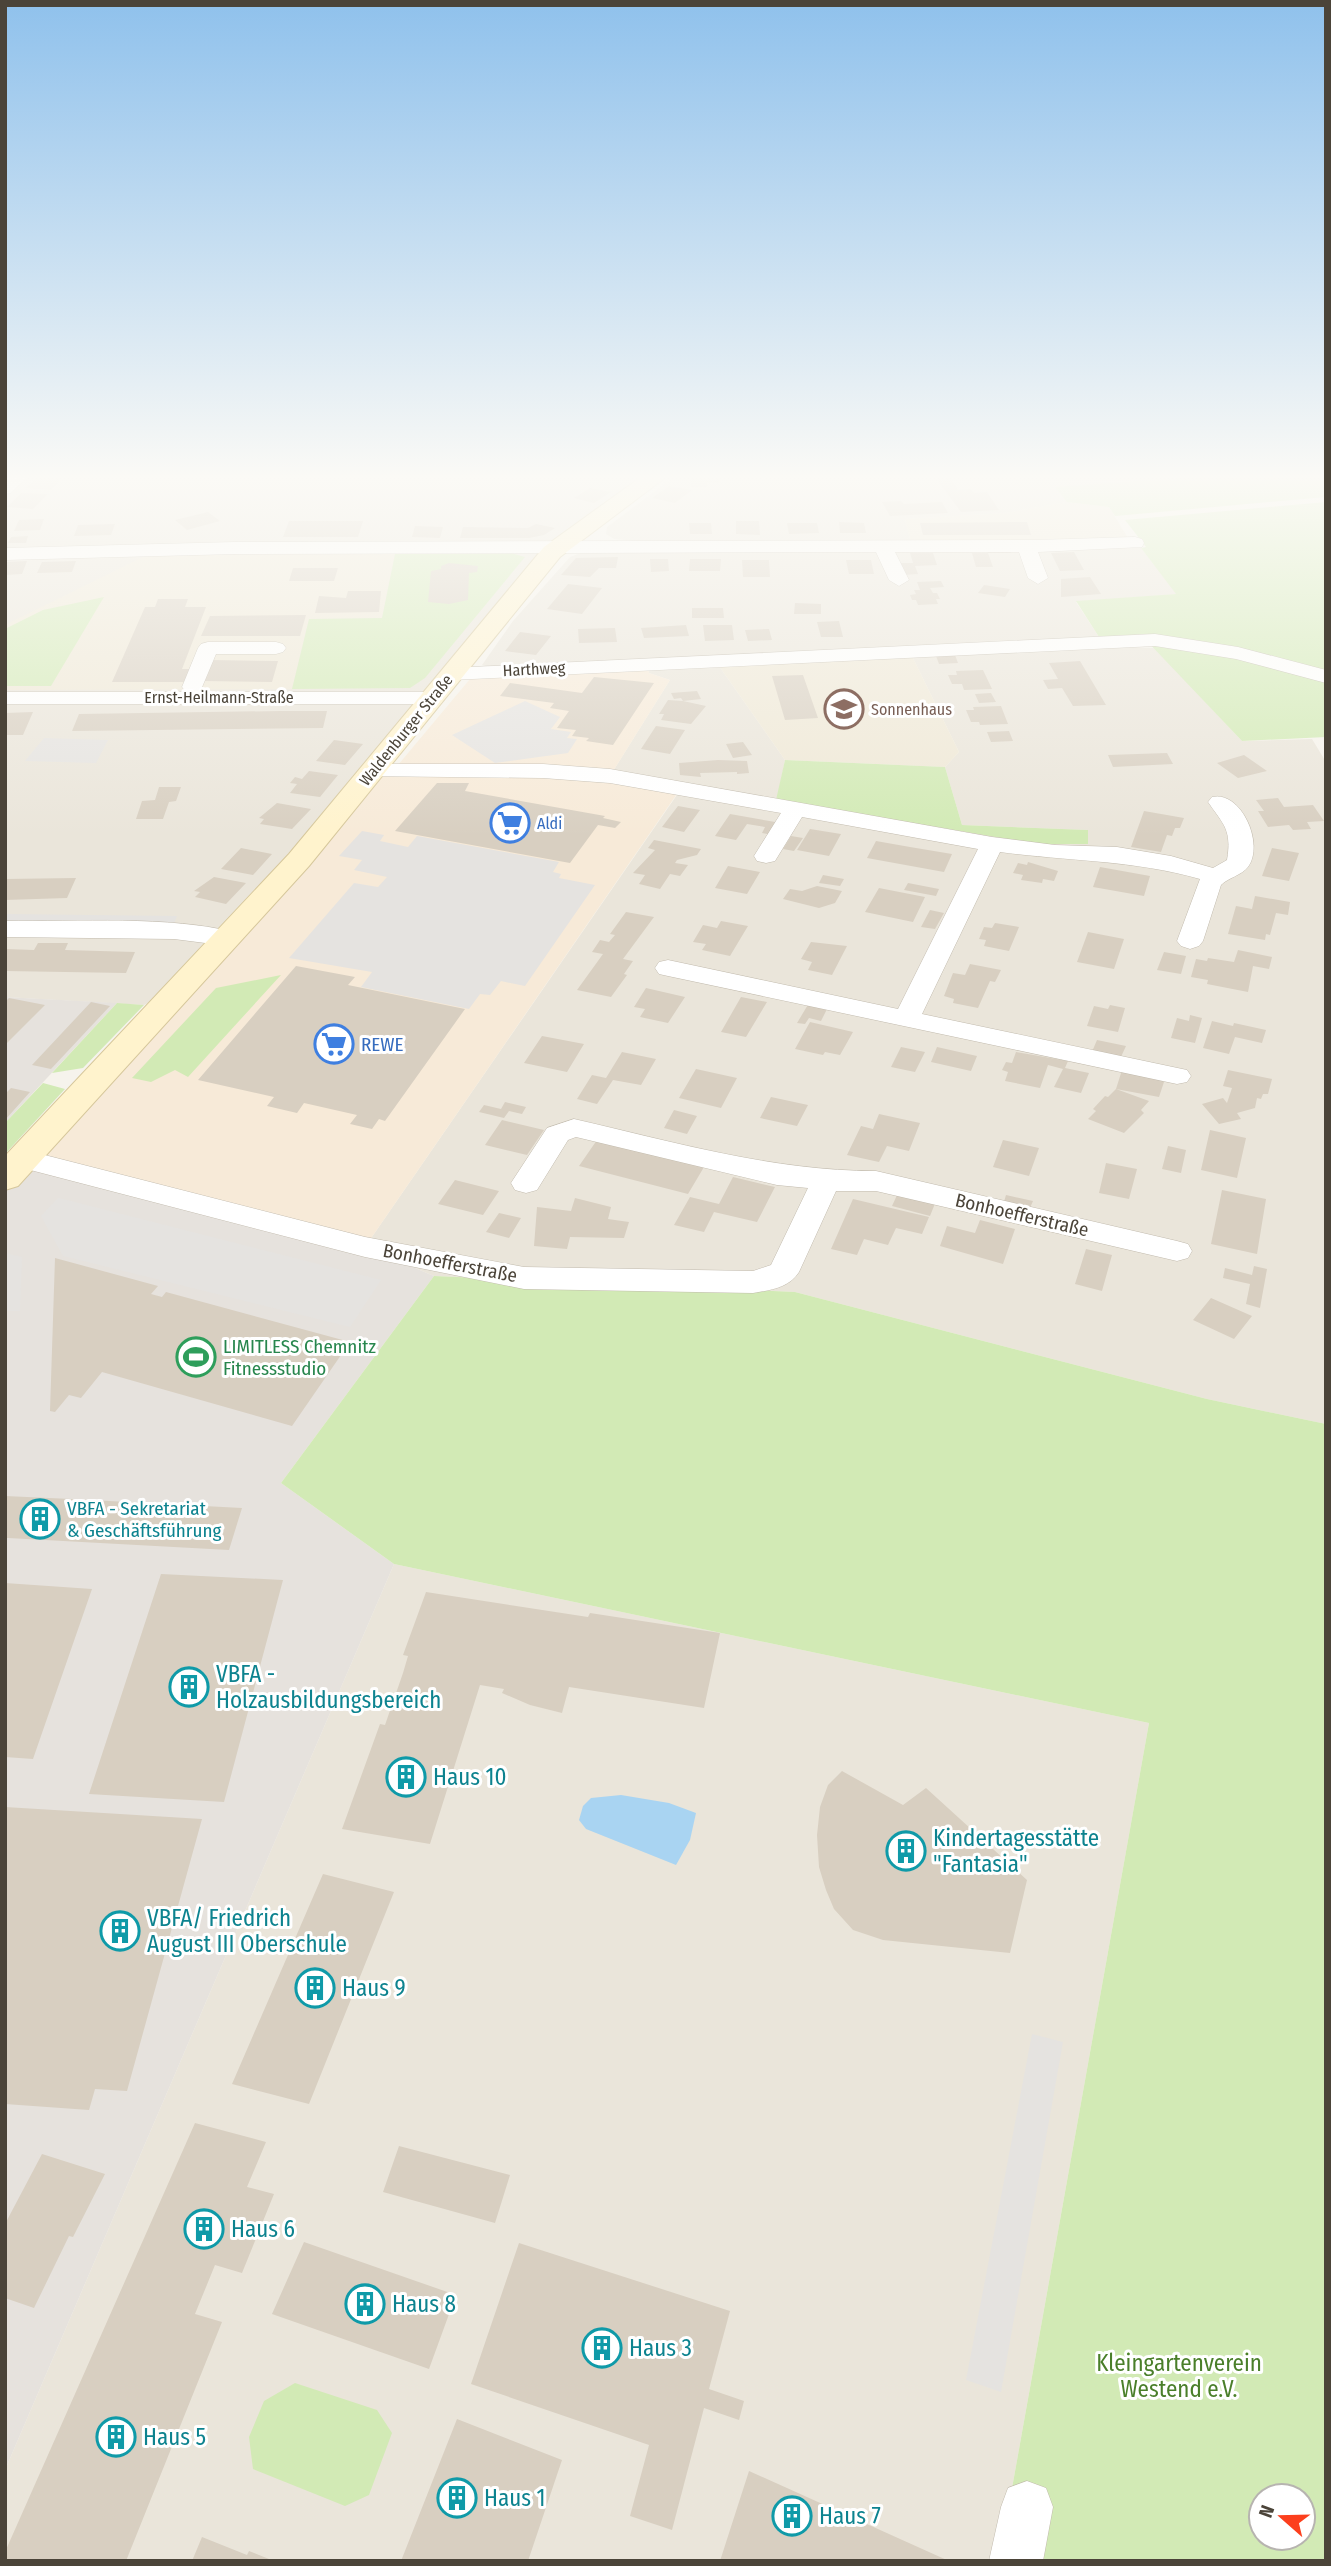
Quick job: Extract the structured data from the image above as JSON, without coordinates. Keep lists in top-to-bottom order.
{
  "streets": {
    "street": [
      "Harthweg",
      "Ernst-Heilmann-Straße",
      "Waldenburger Straße",
      "Bonhoefferstraße"
    ]
  },
  "crossings": [
    ["Harthweg", "Waldenburger Straße"],
    ["Ernst-Heilmann-Straße", "Waldenburger Straße"],
    ["Waldenburger Straße", "Bonhoefferstraße"]
  ],
  "parks": ["Kleingartenverein Westend e.V."],
  "places": {
    "school or university": ["Sonnenhaus"],
    "supermarket": ["Aldi", "REWE"],
    "sports": ["LIMITLESS Chemnitz Fitnessstudio"],
    "building": [
      "VBFA - Sekretariat & Geschäftsführung",
      "VBFA - Holzausbildungsbereich",
      "Haus 10",
      "Kindertagesstätte \"Fantasia\"",
      "VBFA/ Friedrich August III Oberschule",
      "Haus 9",
      "Haus 6",
      "Haus 8",
      "Haus 3",
      "Haus 5",
      "Haus 1",
      "Haus 7"
    ]
  },
  "north": "left"
}
